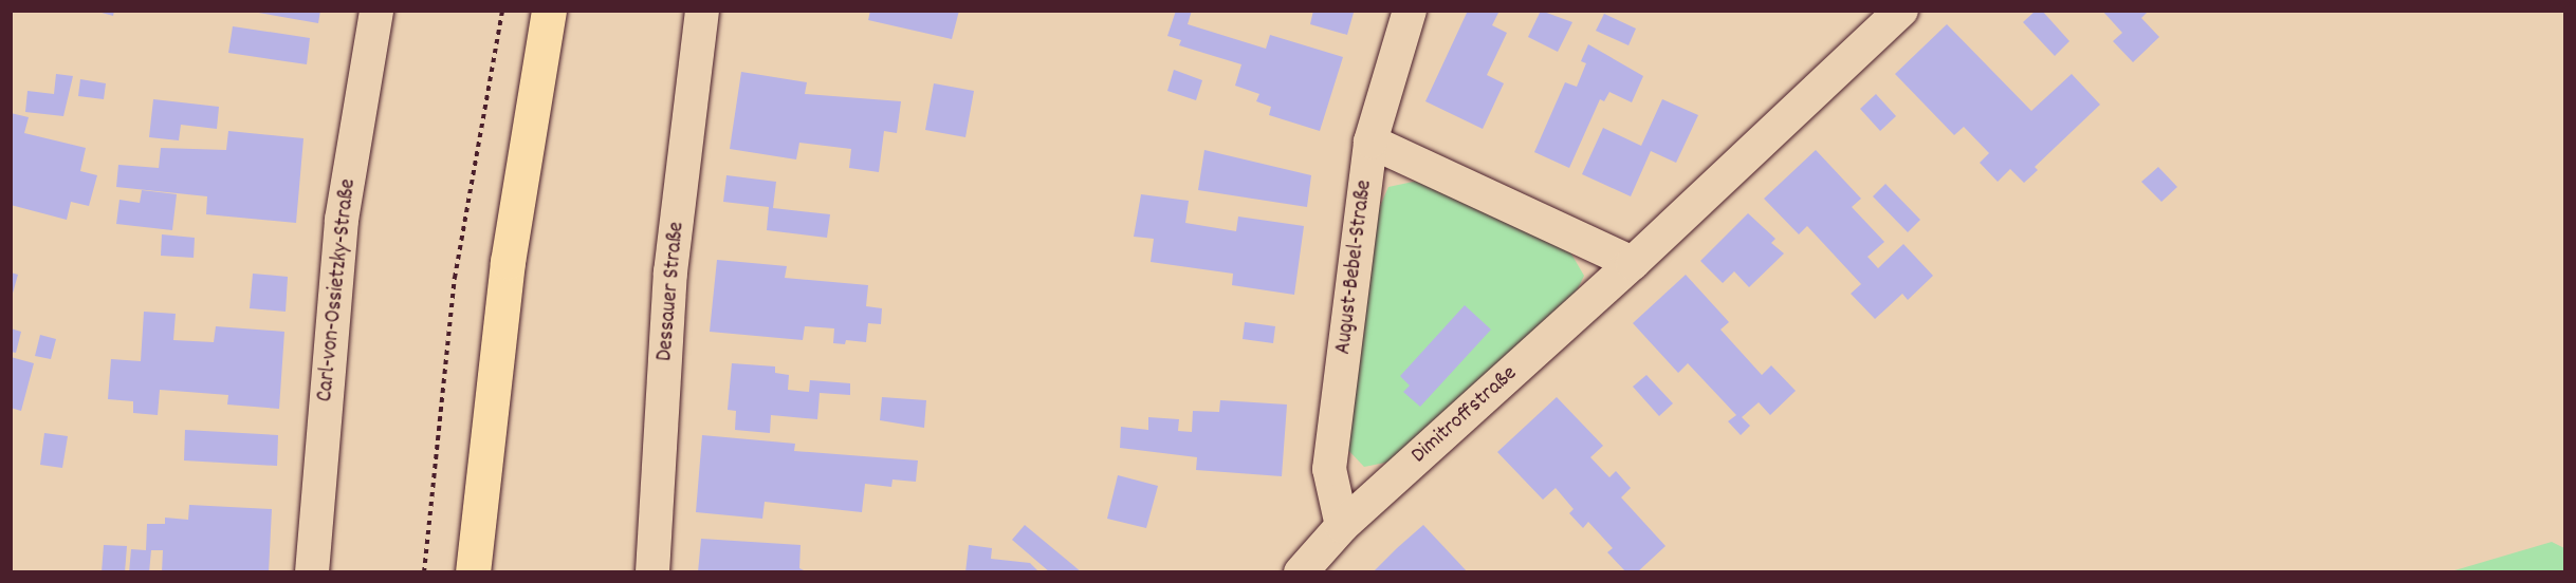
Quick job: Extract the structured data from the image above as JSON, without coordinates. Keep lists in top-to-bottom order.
{
  "streets": {
    "street": [
      "August-Bebel-Straße",
      "Carl-von-Ossietzky-Straße",
      "Dessauer Straße",
      "Dimitroffstraße"
    ]
  },
  "crossings": [
    ["August-Bebel-Straße", "Dimitroffstraße"]
  ]
}
